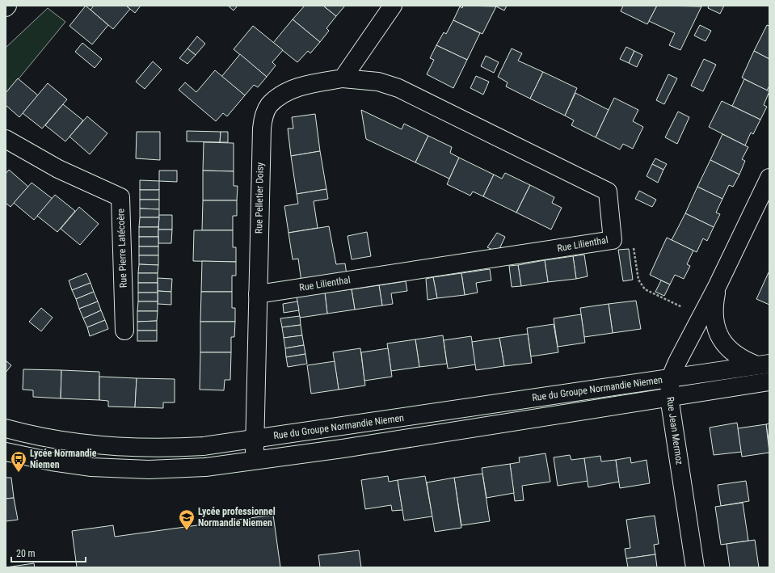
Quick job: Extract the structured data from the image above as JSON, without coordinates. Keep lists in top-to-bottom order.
{
  "streets": {
    "street": [
      "Rue Pelletier Doisy",
      "Rue Lilienthal",
      "Rue Pierre Latécoère",
      "Rue du Groupe Normandie Niemen",
      "Rue Jean Mermoz"
    ]
  },
  "crossings": [
    ["Rue Pelletier Doisy", "Rue Lilienthal"],
    ["Rue Pelletier Doisy", "Rue du Groupe Normandie Niemen"],
    ["Rue du Groupe Normandie Niemen", "Rue Jean Mermoz"]
  ],
  "places": {
    "bus stop": ["Lycée Normandie Niemen"],
    "school or university": ["Lycée professionnel Normandie Niemen"]
  },
  "scale_bar": "20 m"
}
